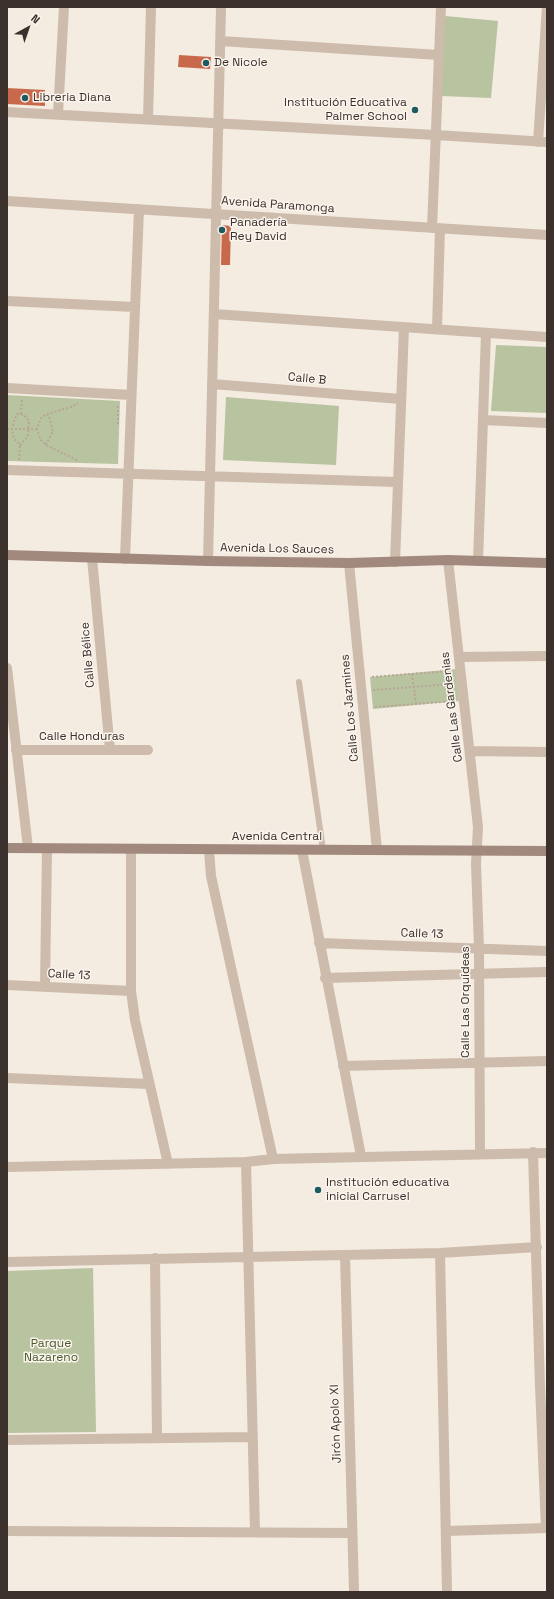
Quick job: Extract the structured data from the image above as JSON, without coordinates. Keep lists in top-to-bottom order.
{
  "streets": {
    "street": [
      "Avenida Paramonga",
      "Calle B",
      "Avenida Los Sauces",
      "Calle Bélice",
      "Calle Las Gardenias",
      "Calle Los Jazmines",
      "Calle Honduras",
      "Avenida Central",
      "Calle 13",
      "Calle Las Orquídeas",
      "Jirón Apolo XI"
    ]
  },
  "crossings": [
    ["Avenida Los Sauces", "Calle Bélice"],
    ["Avenida Los Sauces", "Calle Las Gardenias"],
    ["Avenida Los Sauces", "Calle Los Jazmines"],
    ["Calle Bélice", "Calle Honduras"],
    ["Calle Las Gardenias", "Avenida Central"],
    ["Calle Las Gardenias", "Calle Las Orquídeas"],
    ["Calle Los Jazmines", "Avenida Central"],
    ["Avenida Central", "Calle Las Orquídeas"],
    ["Calle 13", "Calle Las Orquídeas"]
  ],
  "parks": ["Parque Nazareno"],
  "places": [
    "De Nicole",
    "Libreria Diana",
    "Institución Educativa Palmer School",
    "Panadería Rey David",
    "Institución educativa inicial Carrusel"
  ],
  "north": "top right"
}
